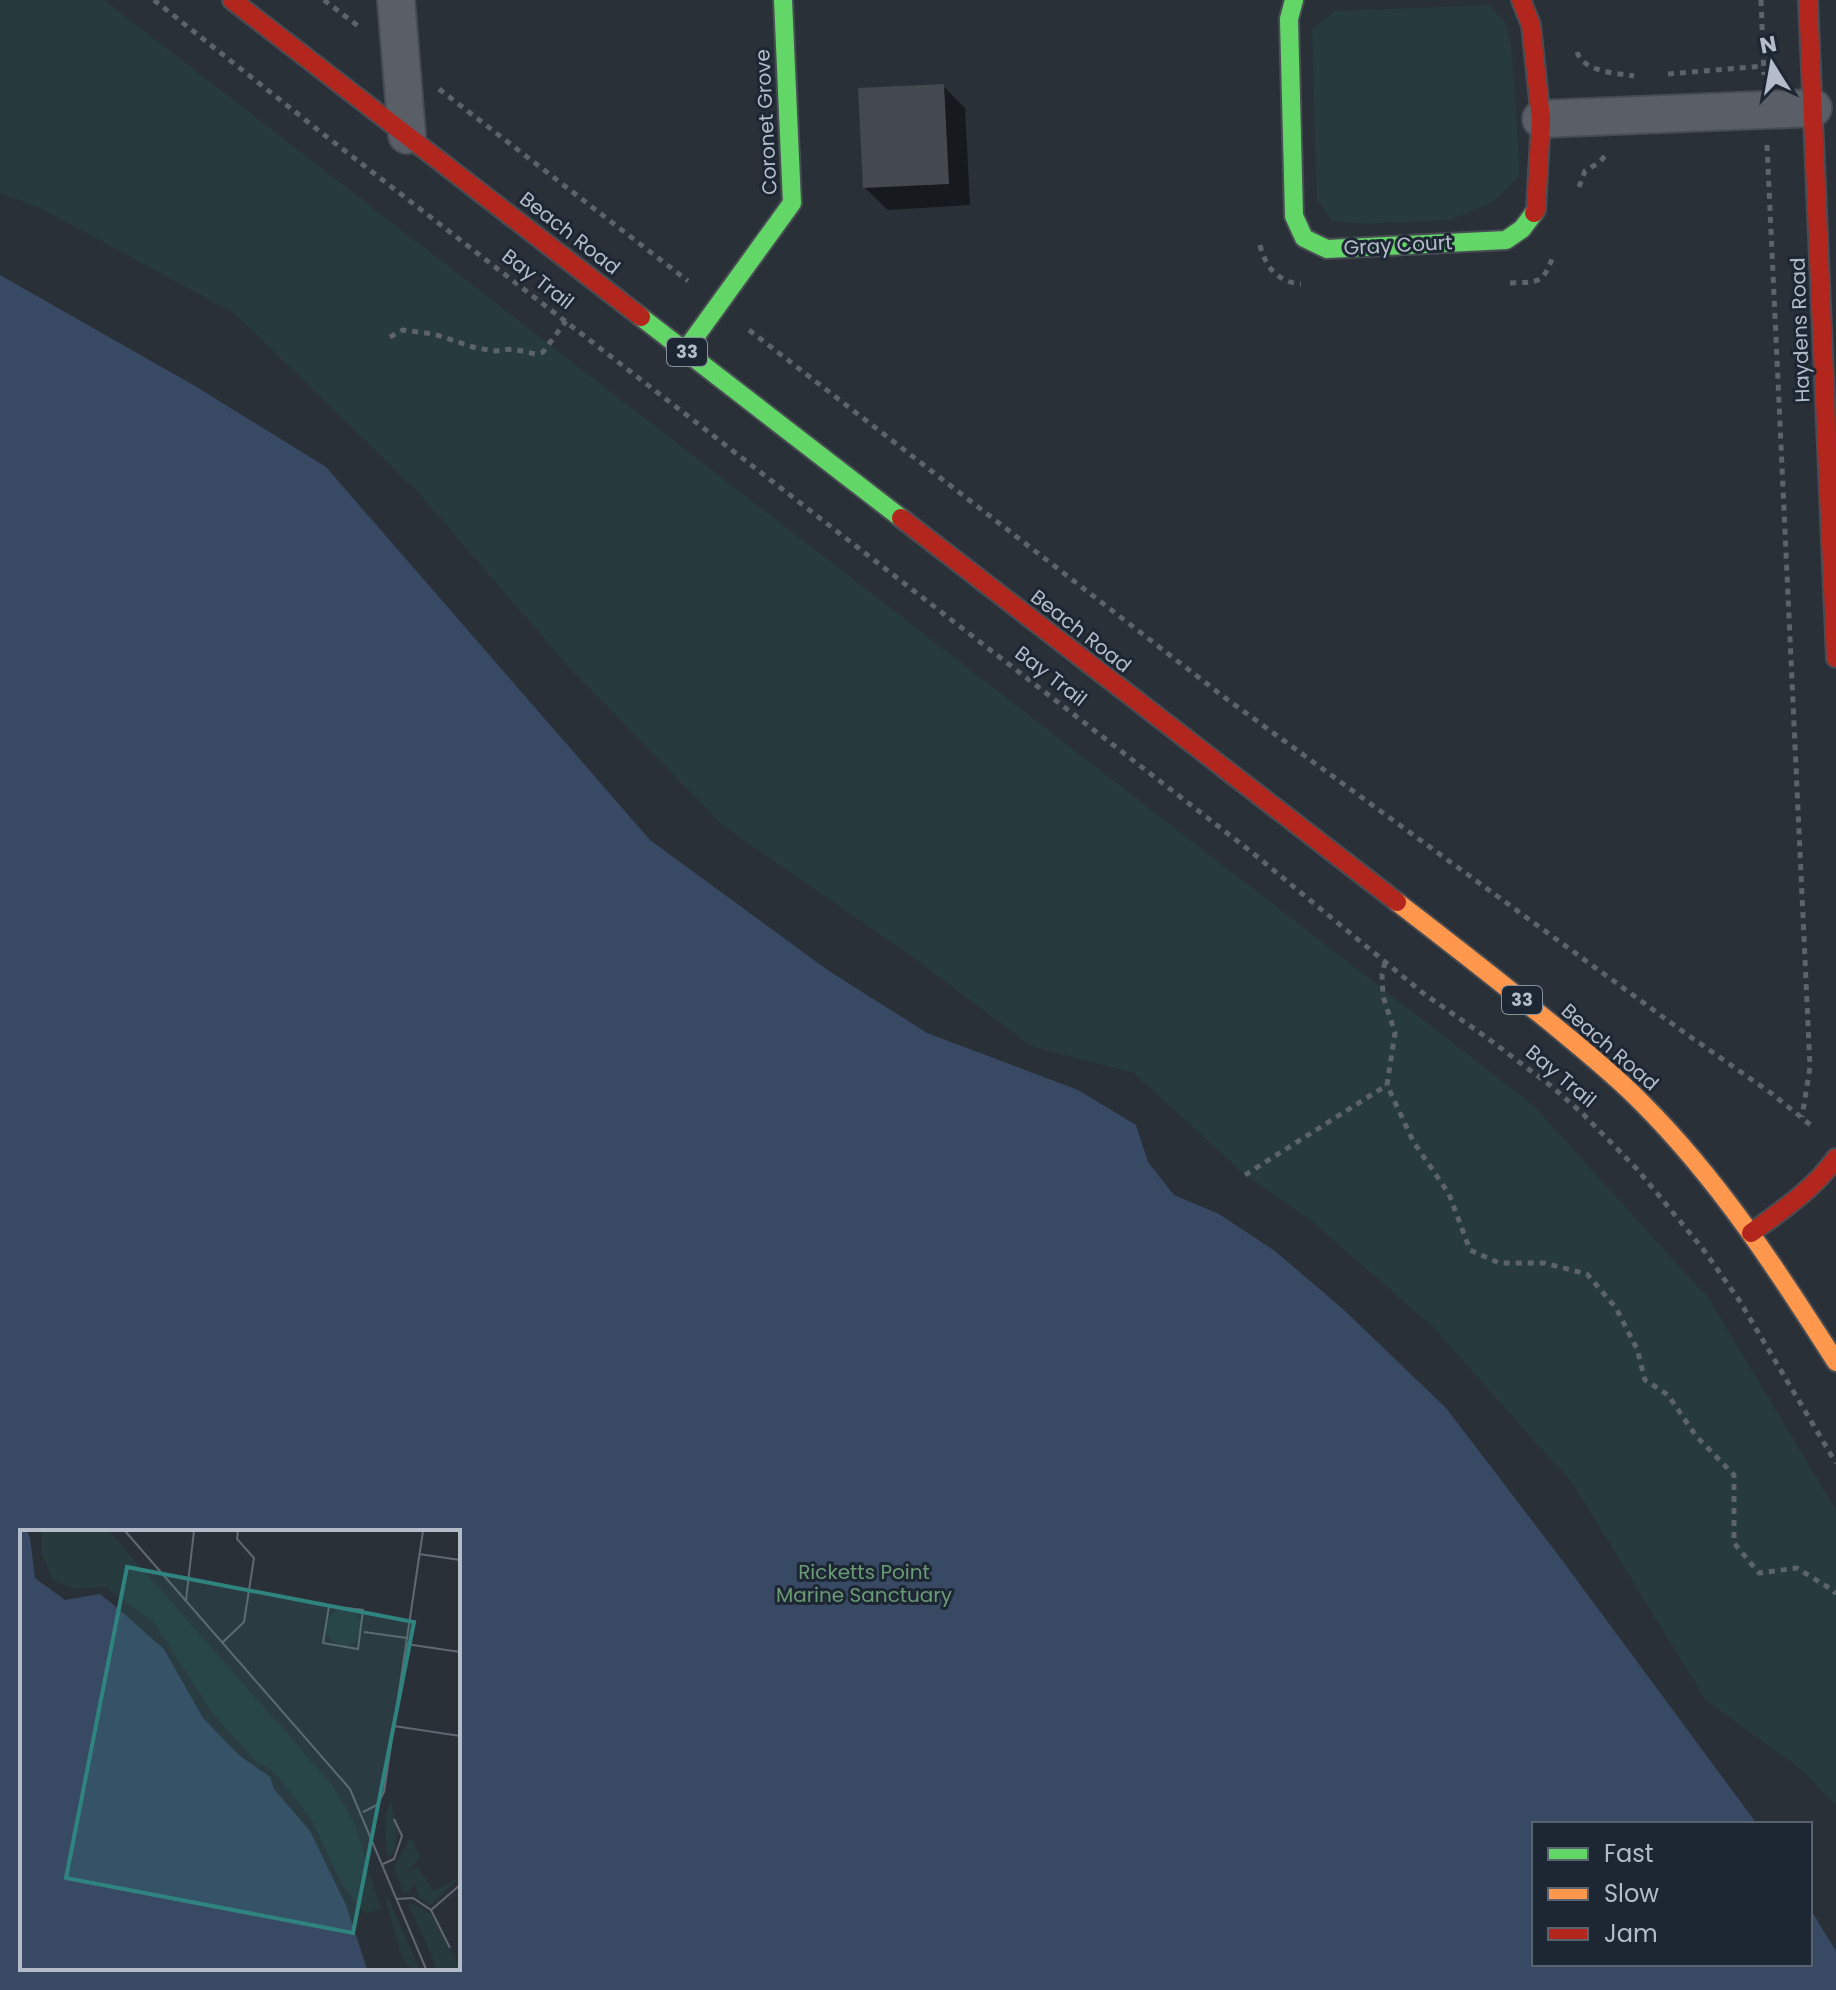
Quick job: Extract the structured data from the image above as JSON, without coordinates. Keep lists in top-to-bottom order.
{
  "streets": {
    "main road": [
      "Coronet Grove",
      "Beach Road",
      "Gray Court",
      "Haydens Road",
      "33"
    ],
    "path": ["Bay Trail"]
  },
  "crossings": [
    ["Coronet Grove", "Beach Road"]
  ],
  "parks": ["Ricketts Point Marine Sanctuary"],
  "legend": ["Fast", "Slow", "Jam"],
  "north": "top"
}
